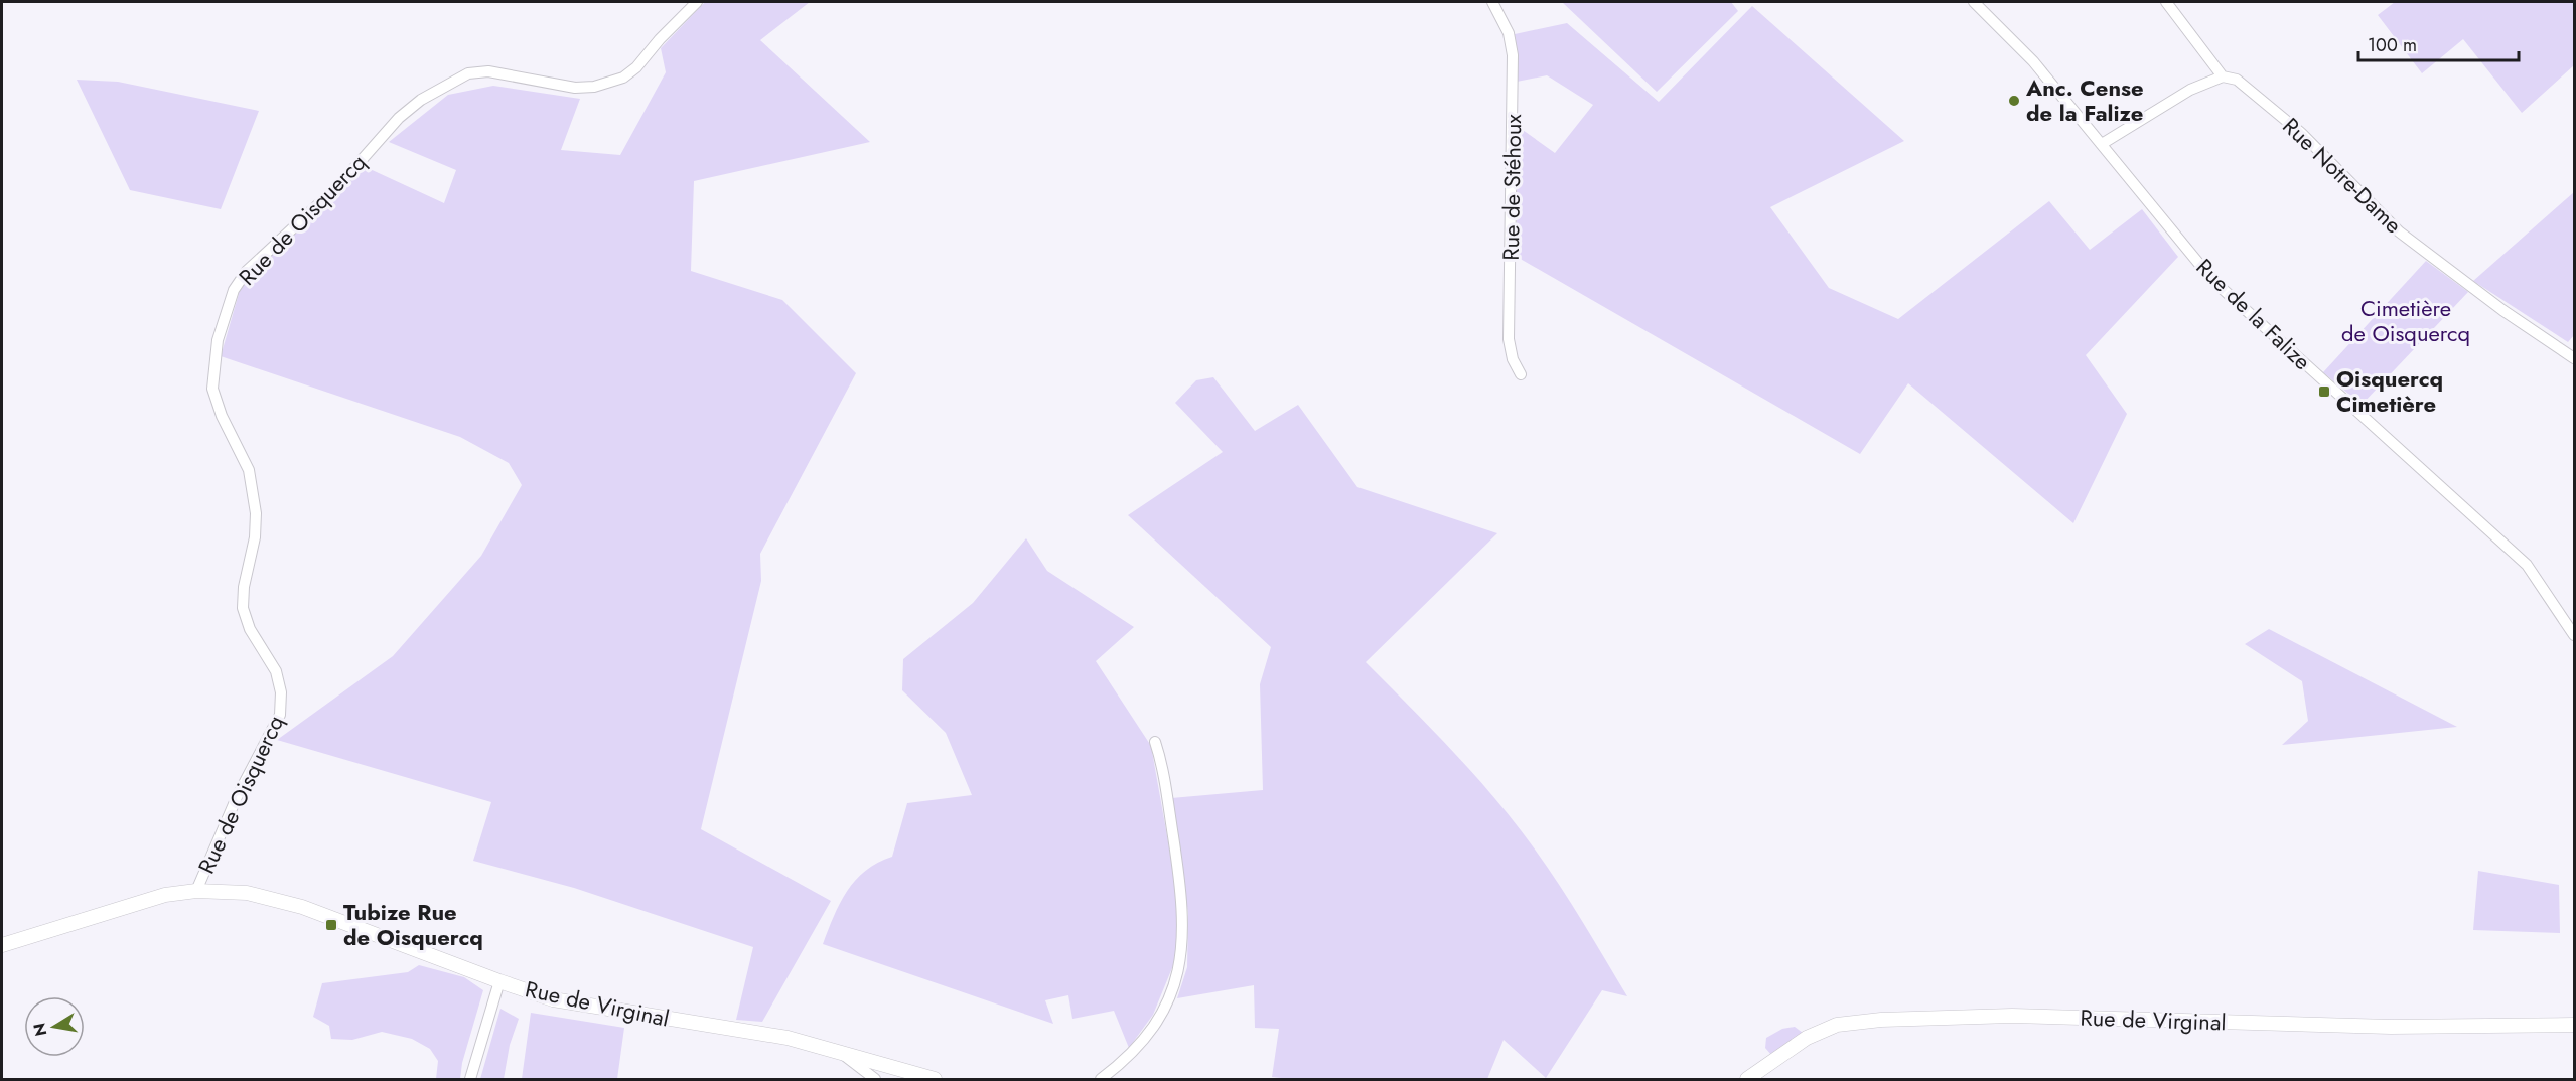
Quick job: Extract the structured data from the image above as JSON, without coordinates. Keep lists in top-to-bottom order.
{
  "streets": {
    "street": [
      "Rue Notre-Dame",
      "Rue de Stéhoux",
      "Rue de Oisquercq",
      "Rue de la Falize",
      "Rue de Virginal"
    ]
  },
  "crossings": [
    ["Rue de Oisquercq", "Rue de Virginal"]
  ],
  "parks": ["Cimetière de Oisquercq"],
  "places": {
    "other": ["Anc. Cense de la Falize"],
    "transit": ["Oisquercq Cimetière", "Tubize Rue de Oisquercq"]
  },
  "scale_bar": "100 m",
  "north": "left"
}
